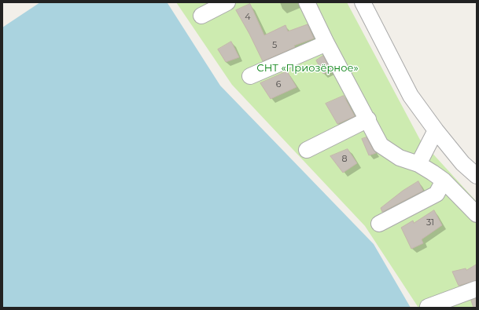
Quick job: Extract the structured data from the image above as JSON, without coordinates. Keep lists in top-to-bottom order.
{
  "parks": ["СНТ «Приозёрное»"],
  "house_numbers": [
    "4",
    "5",
    "6",
    "8",
    "31"
  ]
}
